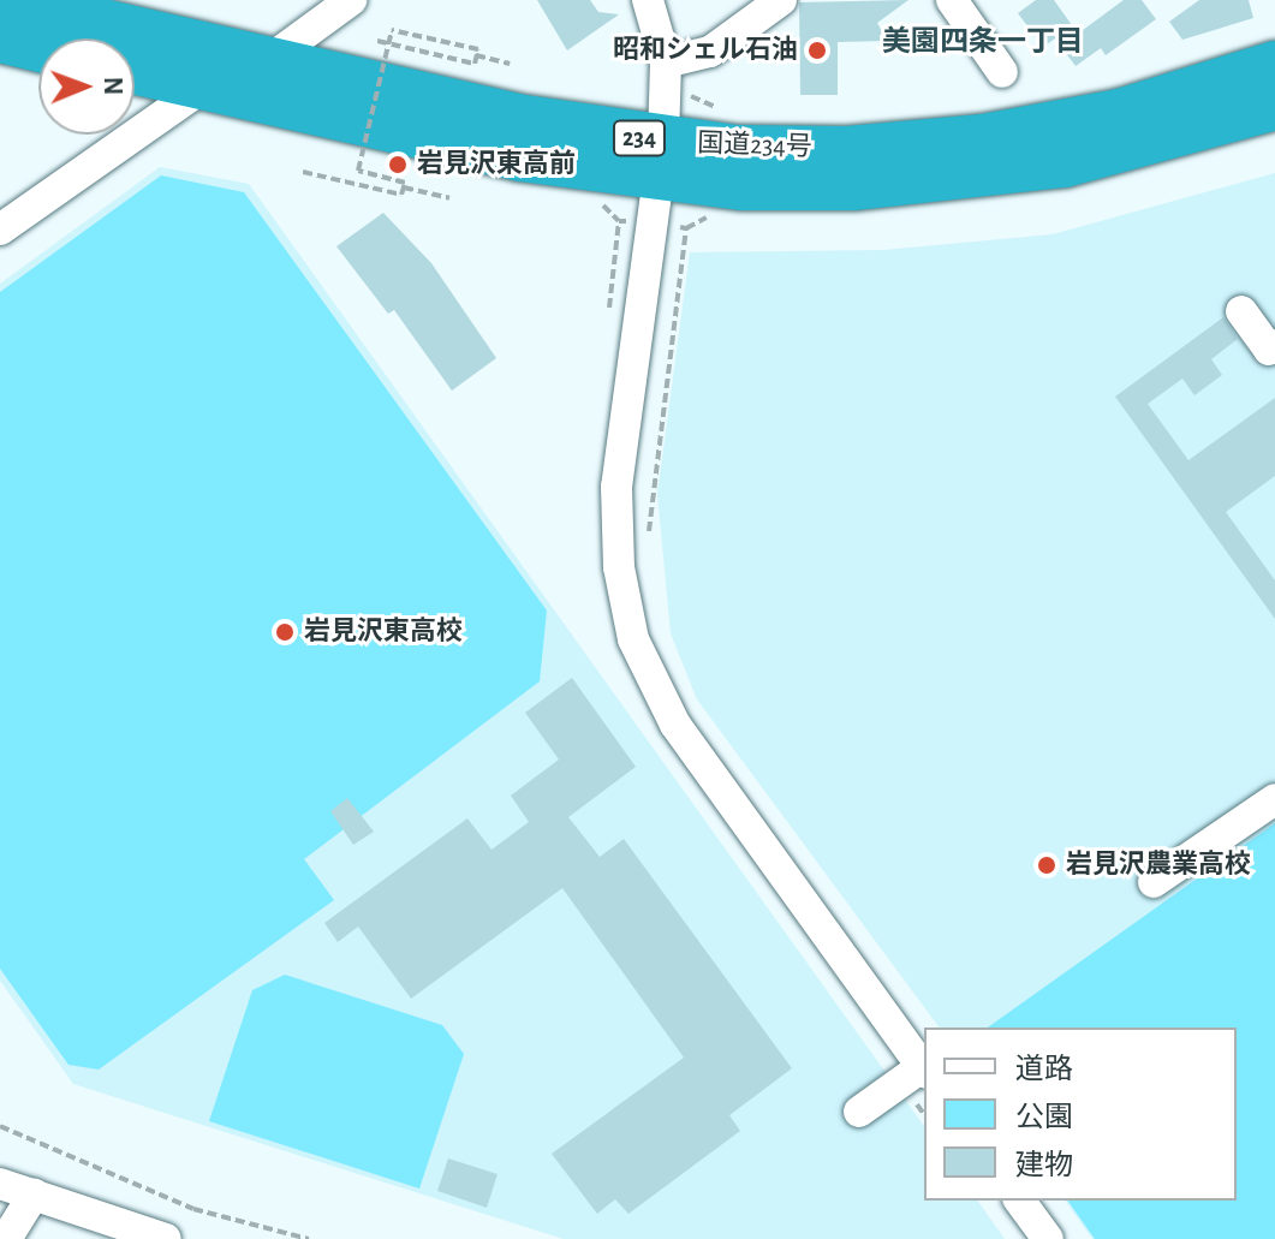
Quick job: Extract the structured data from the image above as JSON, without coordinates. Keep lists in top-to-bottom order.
{
  "streets": {
    "highway": ["234", "国道234号"]
  },
  "districts": ["美園四条一丁目"],
  "places": [
    "昭和シェル石油",
    "岩見沢東高前",
    "岩見沢東高校",
    "岩見沢農業高校"
  ],
  "legend": ["道路", "公園", "建物"],
  "north": "right"
}
